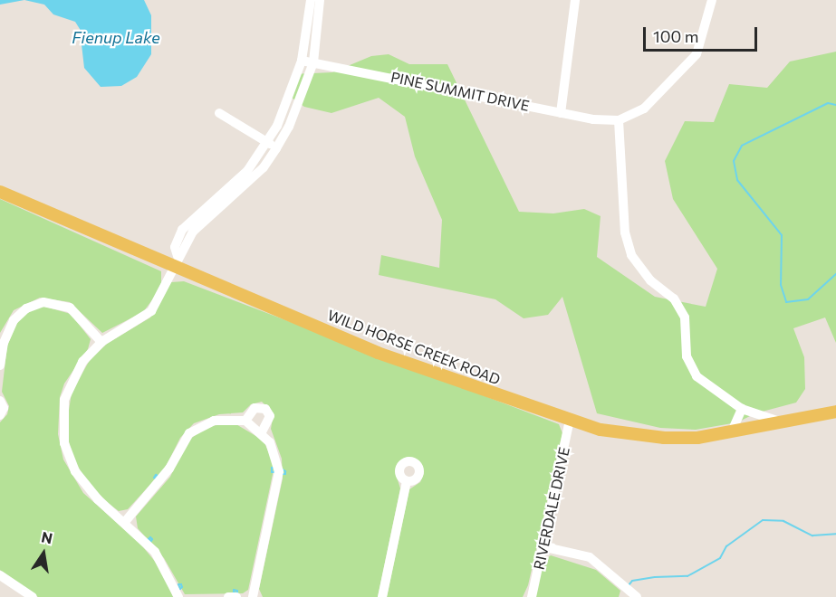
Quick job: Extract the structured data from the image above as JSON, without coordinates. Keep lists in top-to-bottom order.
{
  "streets": {
    "main road": ["WILD HORSE CREEK ROAD"],
    "street": ["PINE SUMMIT DRIVE", "RIVERDALE DRIVE"]
  },
  "crossings": [
    ["WILD HORSE CREEK ROAD", "RIVERDALE DRIVE"]
  ],
  "water": ["Fienup Lake"],
  "scale_bar": "100 m",
  "north": "top"
}
